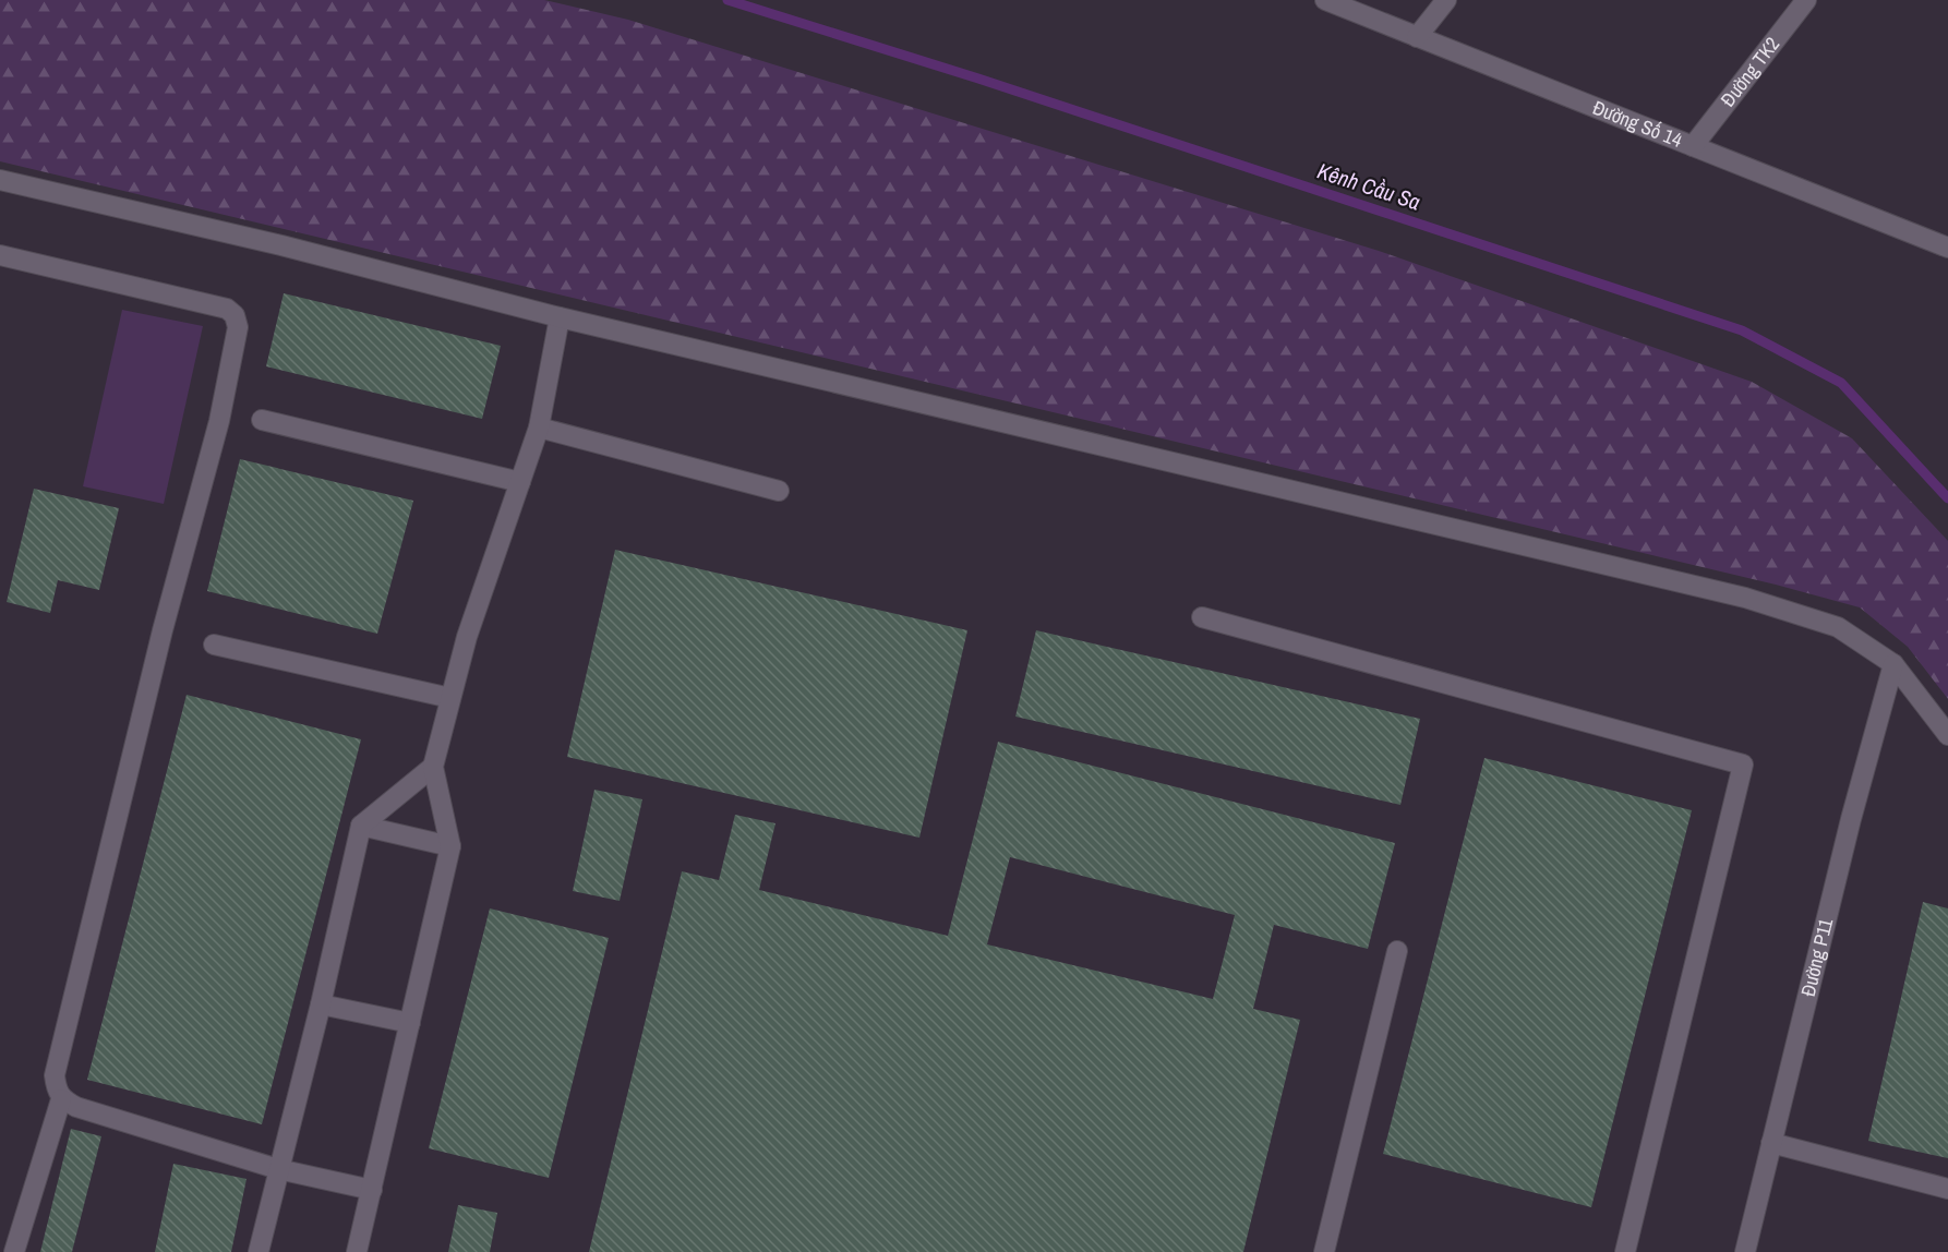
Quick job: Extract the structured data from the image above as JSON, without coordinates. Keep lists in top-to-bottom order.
{
  "streets": {
    "street": ["Đường TK2", "Đường Số 14", "Đường P11"]
  },
  "crossings": [
    ["Đường TK2", "Đường Số 14"]
  ],
  "water": ["Kênh Cầu Sa"]
}
